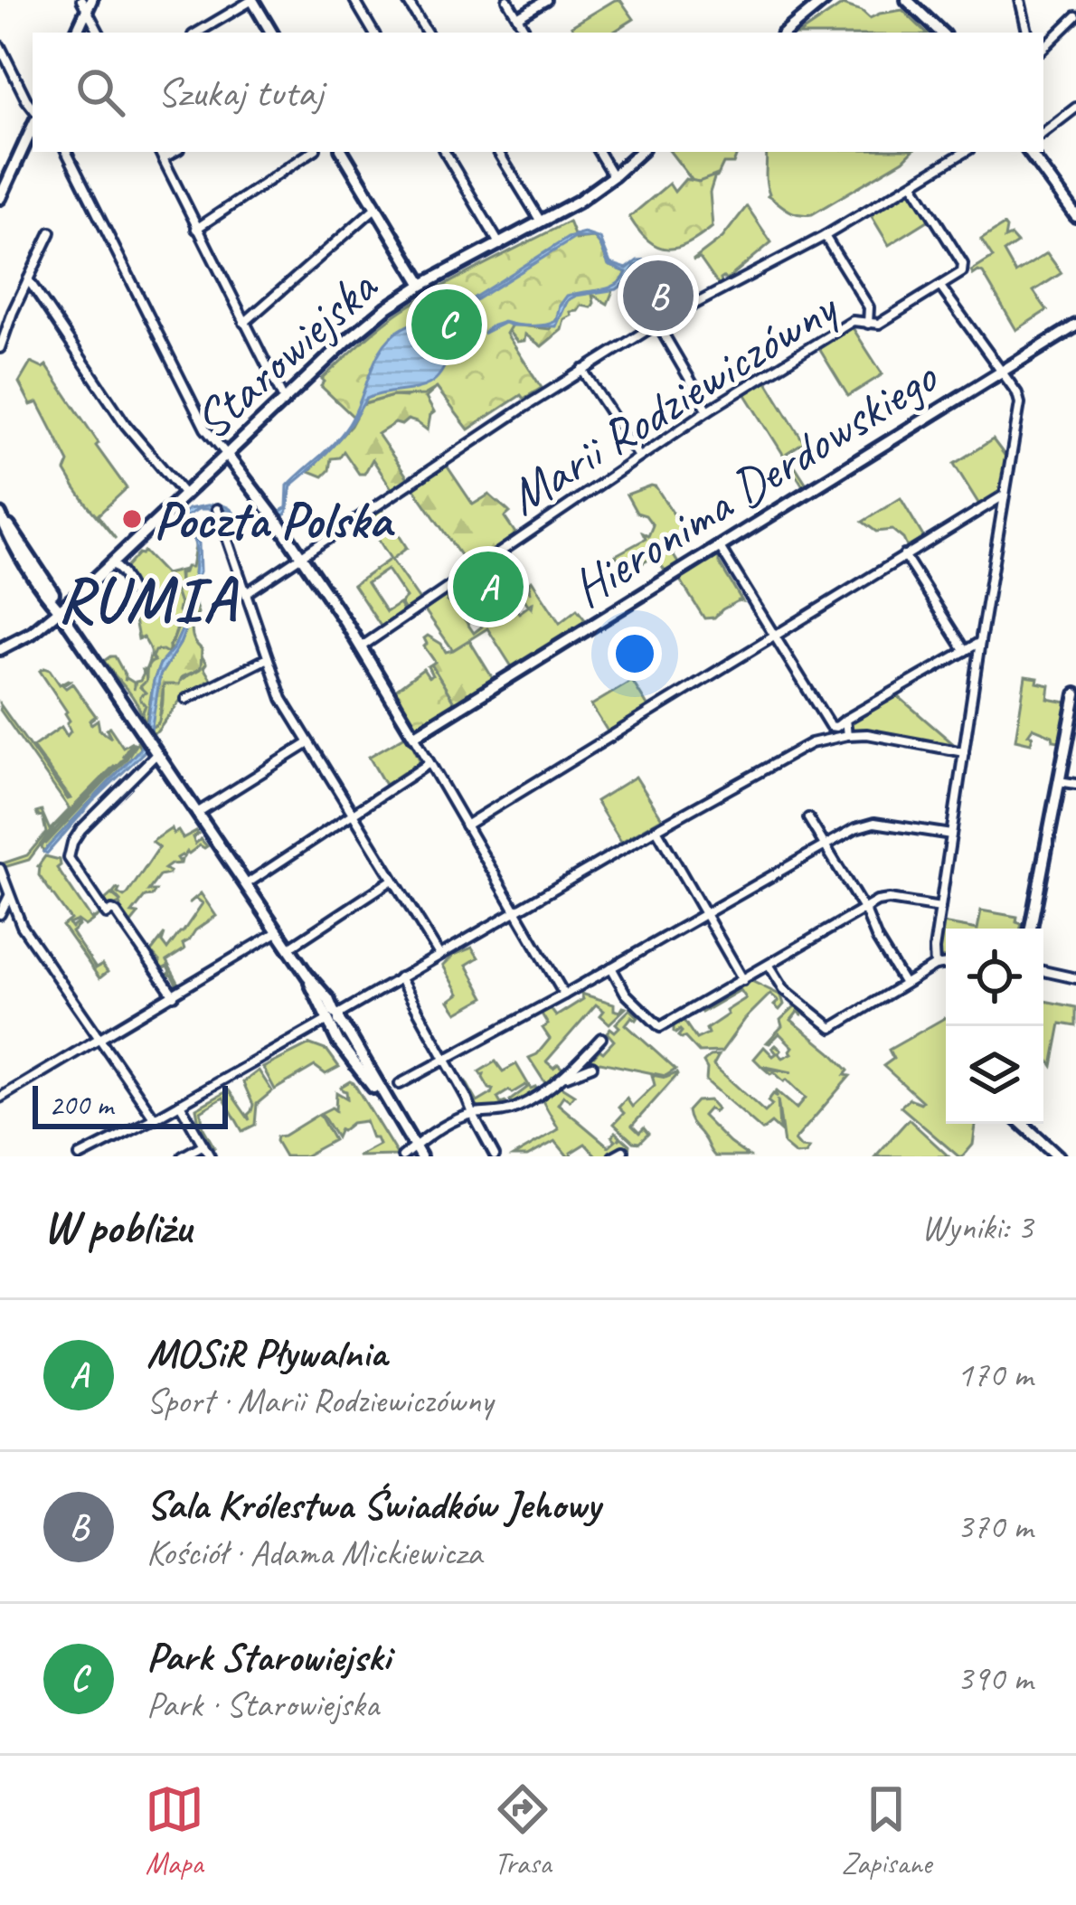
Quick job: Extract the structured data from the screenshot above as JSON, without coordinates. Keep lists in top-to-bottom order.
{
  "streets": {
    "street": ["Starowiejska", "Marii Rodziewiczówny", "Hieronima Derdowskiego"]
  },
  "districts": ["RUMIA"],
  "places": ["Poczta Polska"],
  "scale_bar": "200 m",
  "page": {
    "search": "Szukaj tutaj",
    "pins": ["B", "C", "A"],
    "scale": "200 m",
    "heading": ["W pobliżu", "Wyniki: 3"],
    "list": [
      {
        "mark": "A",
        "name": "MOSiR Pływalnia",
        "note": "Sport · Marii Rodziewiczówny",
        "value": "170 m"
      },
      {
        "mark": "B",
        "name": "Sala Królestwa Świadków Jehowy",
        "note": "Kościół · Adama Mickiewicza",
        "value": "370 m"
      },
      {
        "mark": "C",
        "name": "Park Starowiejski",
        "note": "Park · Starowiejska",
        "value": "390 m"
      }
    ],
    "nav": ["Mapa", "Trasa", "Zapisane"]
  }
}
